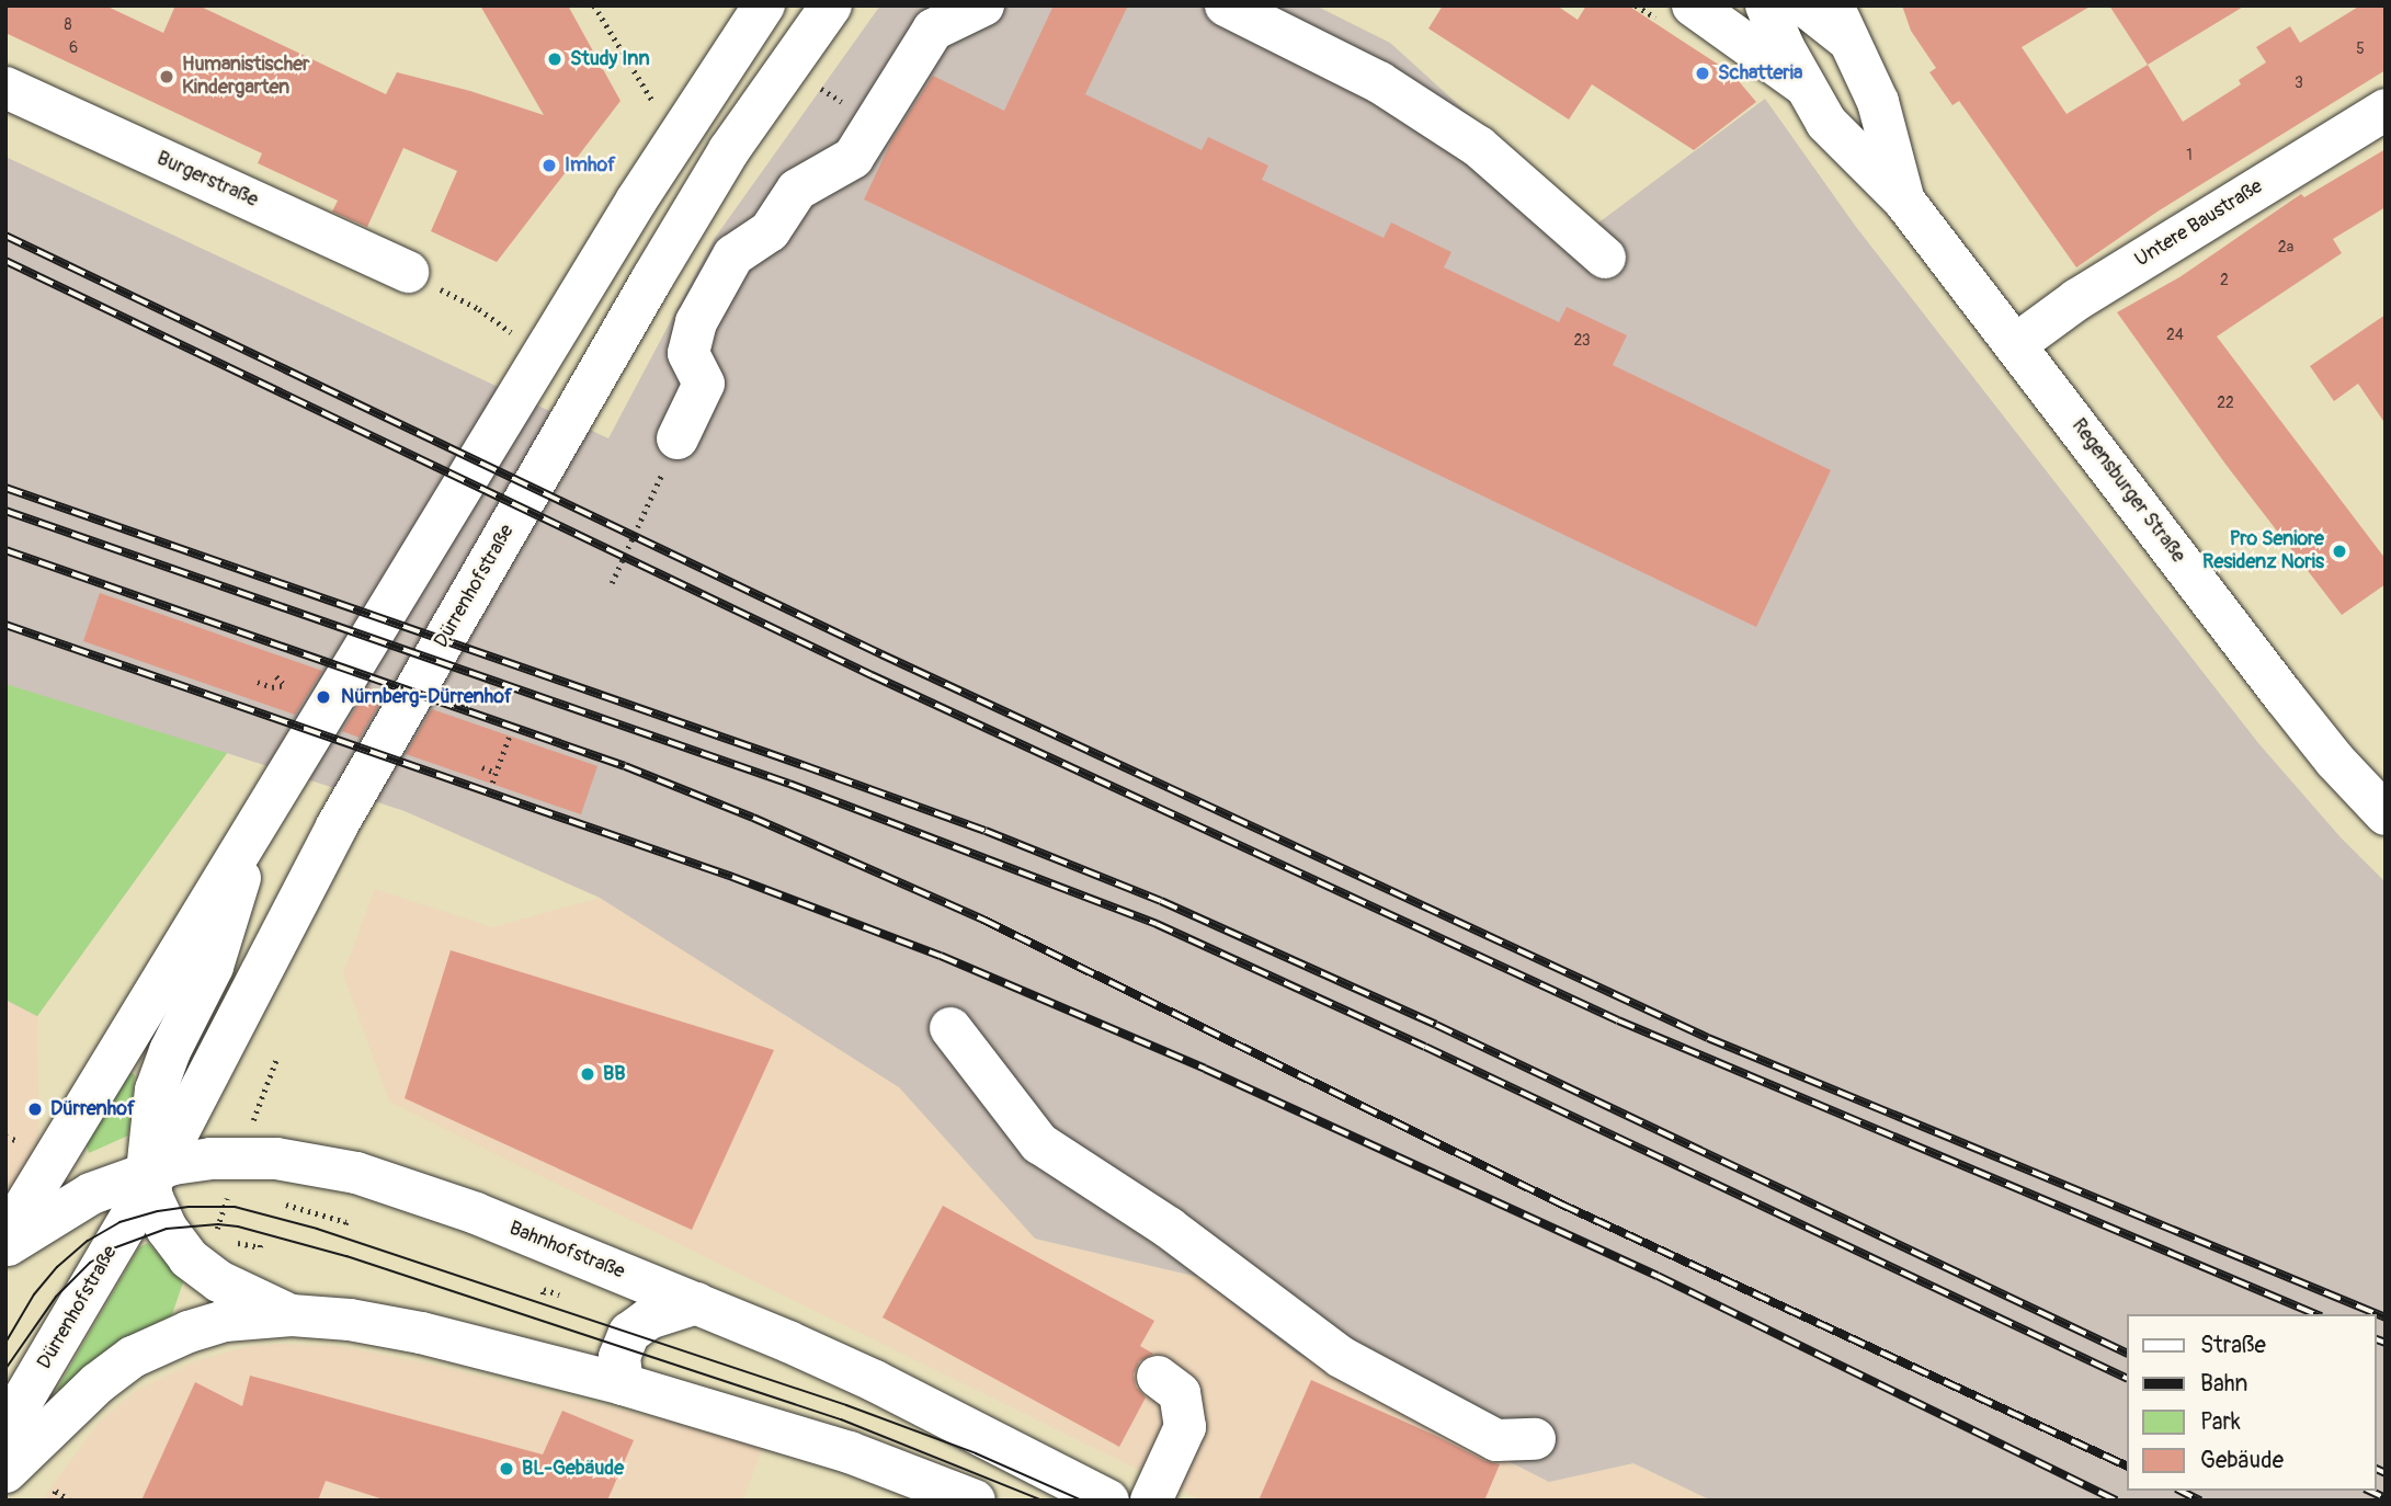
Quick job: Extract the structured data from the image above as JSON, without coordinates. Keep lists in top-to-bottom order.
{
  "streets": {
    "main road": [
      "Burgerstraße",
      "Untere Baustraße",
      "Regensburger Straße",
      "Dürrenhofstraße",
      "Bahnhofstraße"
    ]
  },
  "crossings": [
    ["Untere Baustraße", "Regensburger Straße"],
    ["Dürrenhofstraße", "Bahnhofstraße"]
  ],
  "places": [
    "Study Inn",
    "Schatteria",
    "Humanistischer Kindergarten",
    "Imhof",
    "Pro Seniore Residenz Noris",
    "Nürnberg-Dürrenhof",
    "BB",
    "Dürrenhof",
    "BL-Gebäude"
  ],
  "house_numbers": [
    "8",
    "6",
    "5",
    "3",
    "1",
    "2a",
    "2",
    "24",
    "23",
    "22"
  ],
  "legend": [
    "Straße",
    "Bahn",
    "Park",
    "Gebäude"
  ]
}
